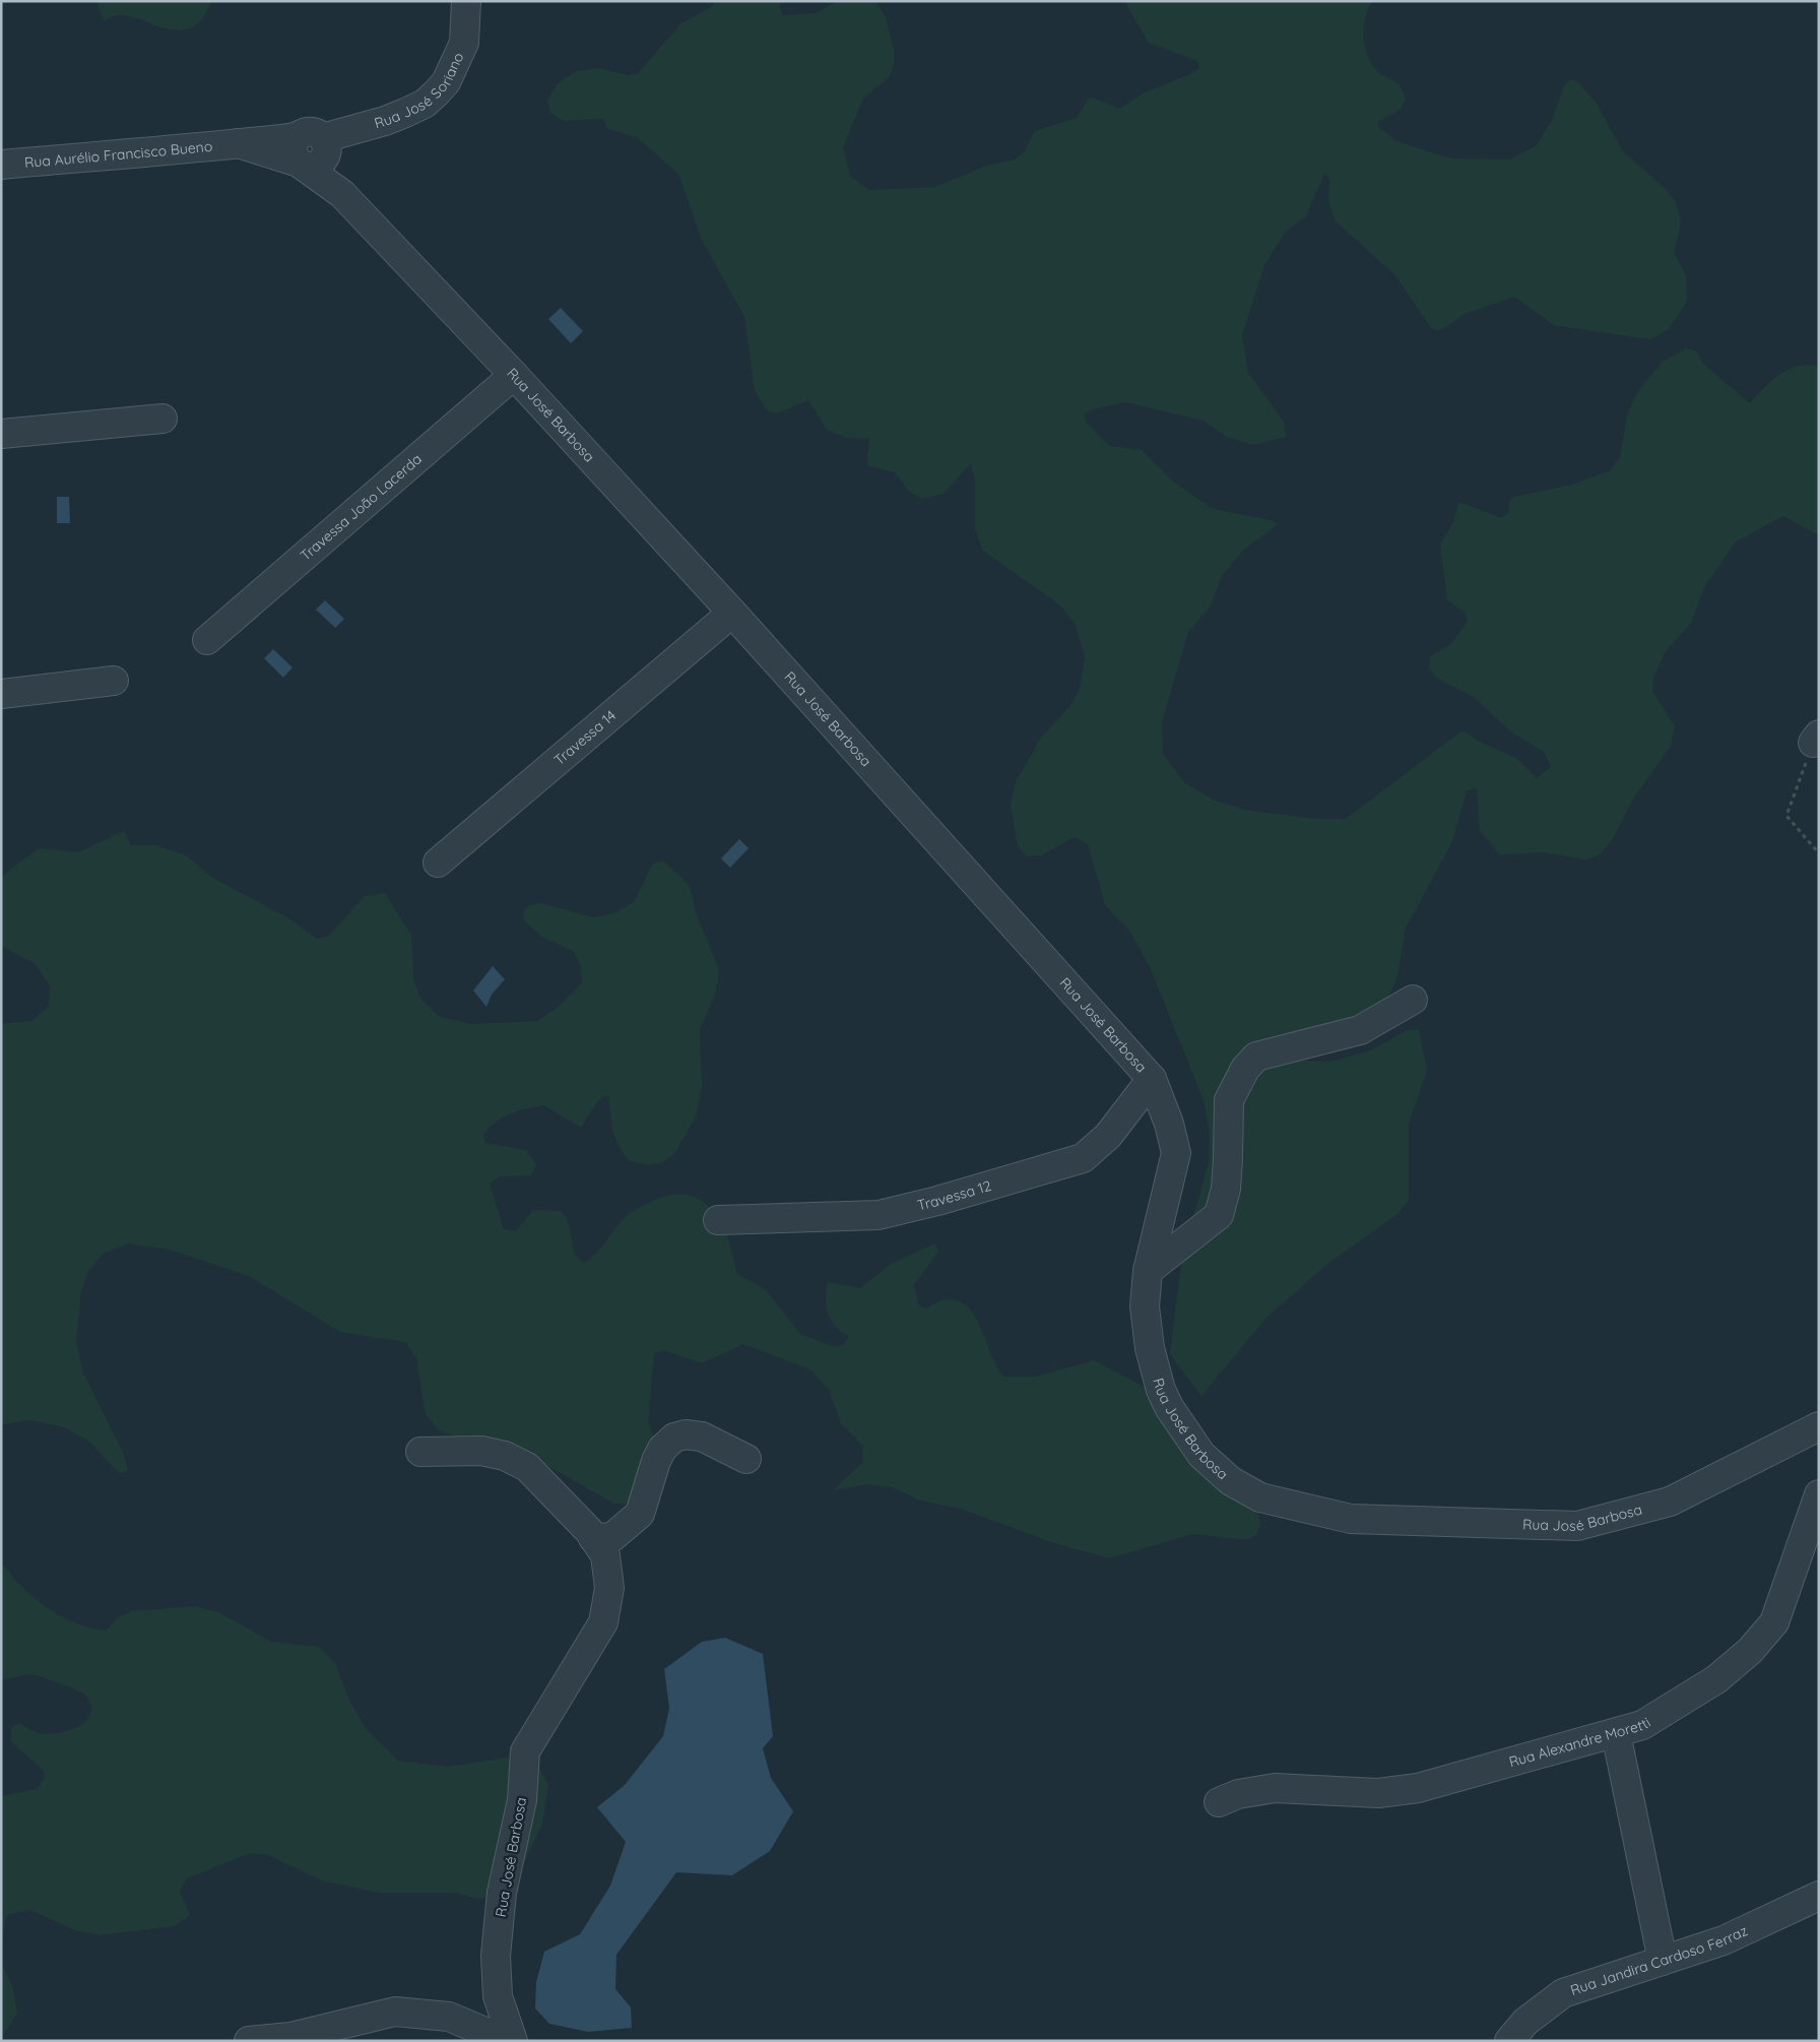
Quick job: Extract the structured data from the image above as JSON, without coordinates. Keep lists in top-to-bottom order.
{
  "streets": {
    "street": [
      "Rua José Soriano",
      "Rua Aurélio Francisco Bueno",
      "Rua José Barbosa",
      "Travessa João Lacerda",
      "Travessa 14",
      "Travessa 12",
      "Rua Alexandre Moretti",
      "Rua Jandira Cardoso Ferraz"
    ]
  },
  "crossings": [
    ["Rua José Soriano", "Rua Aurélio Francisco Bueno"],
    ["Rua José Soriano", "Rua José Barbosa"],
    ["Rua Aurélio Francisco Bueno", "Rua José Barbosa"],
    ["Rua José Barbosa", "Travessa João Lacerda"],
    ["Rua José Barbosa", "Travessa 14"],
    ["Rua José Barbosa", "Travessa 12"]
  ]
}
